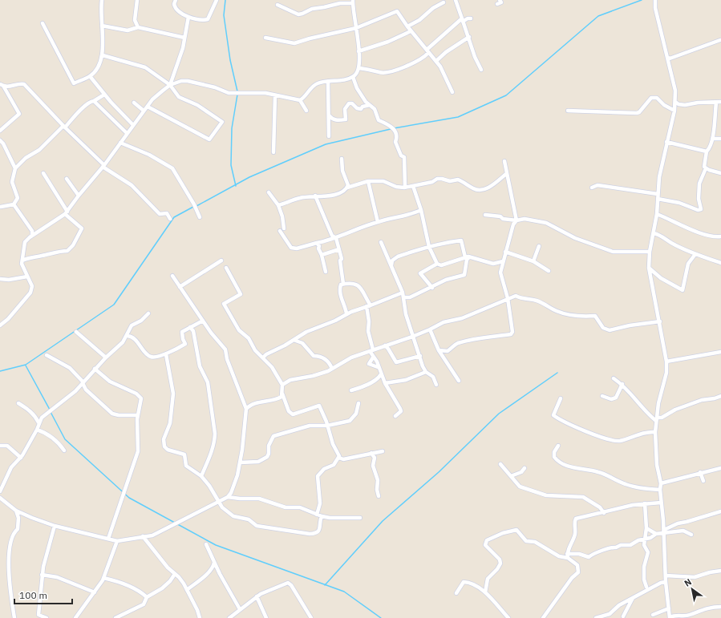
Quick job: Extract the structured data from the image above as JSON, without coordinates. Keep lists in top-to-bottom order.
{
  "scale_bar": "100 m",
  "north": "top left"
}
